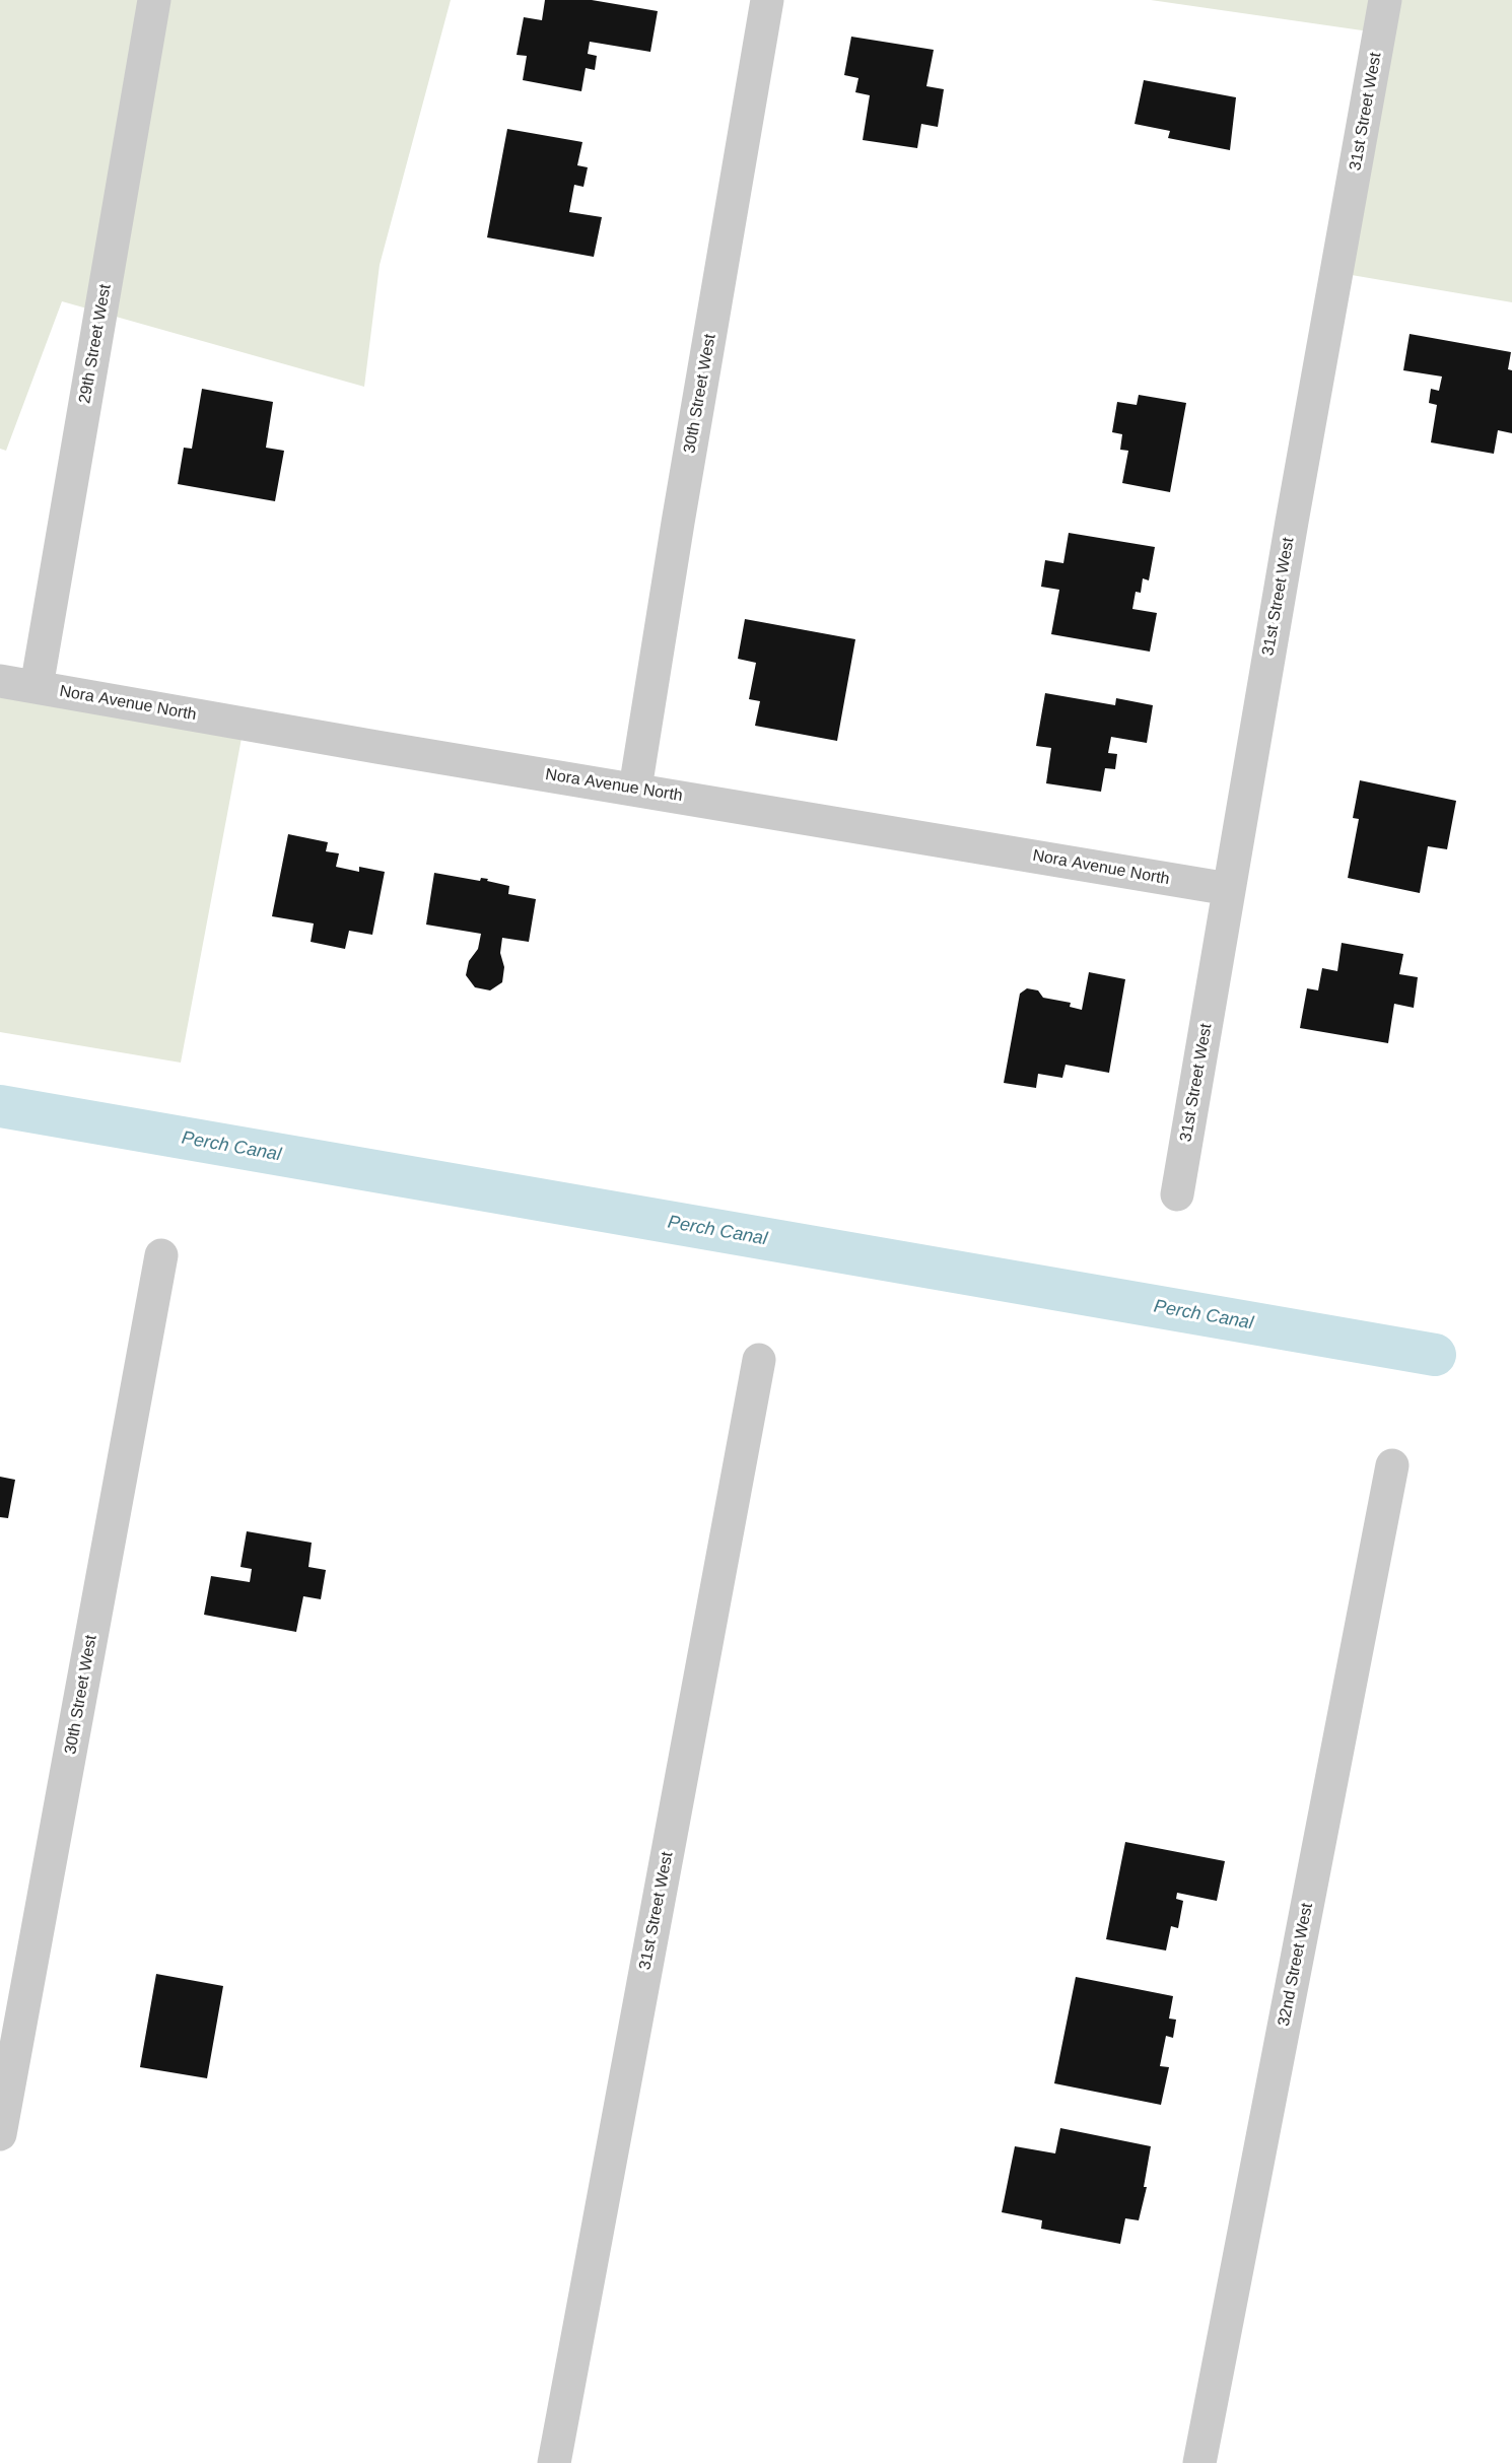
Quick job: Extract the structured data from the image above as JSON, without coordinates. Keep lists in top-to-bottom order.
{
  "streets": {
    "street": [
      "31st Street West",
      "29th Street West",
      "30th Street West",
      "Nora Avenue North",
      "32nd Street West"
    ]
  },
  "crossings": [
    ["31st Street West", "Nora Avenue North"],
    ["29th Street West", "Nora Avenue North"],
    ["30th Street West", "Nora Avenue North"]
  ],
  "water": ["Perch Canal"]
}
